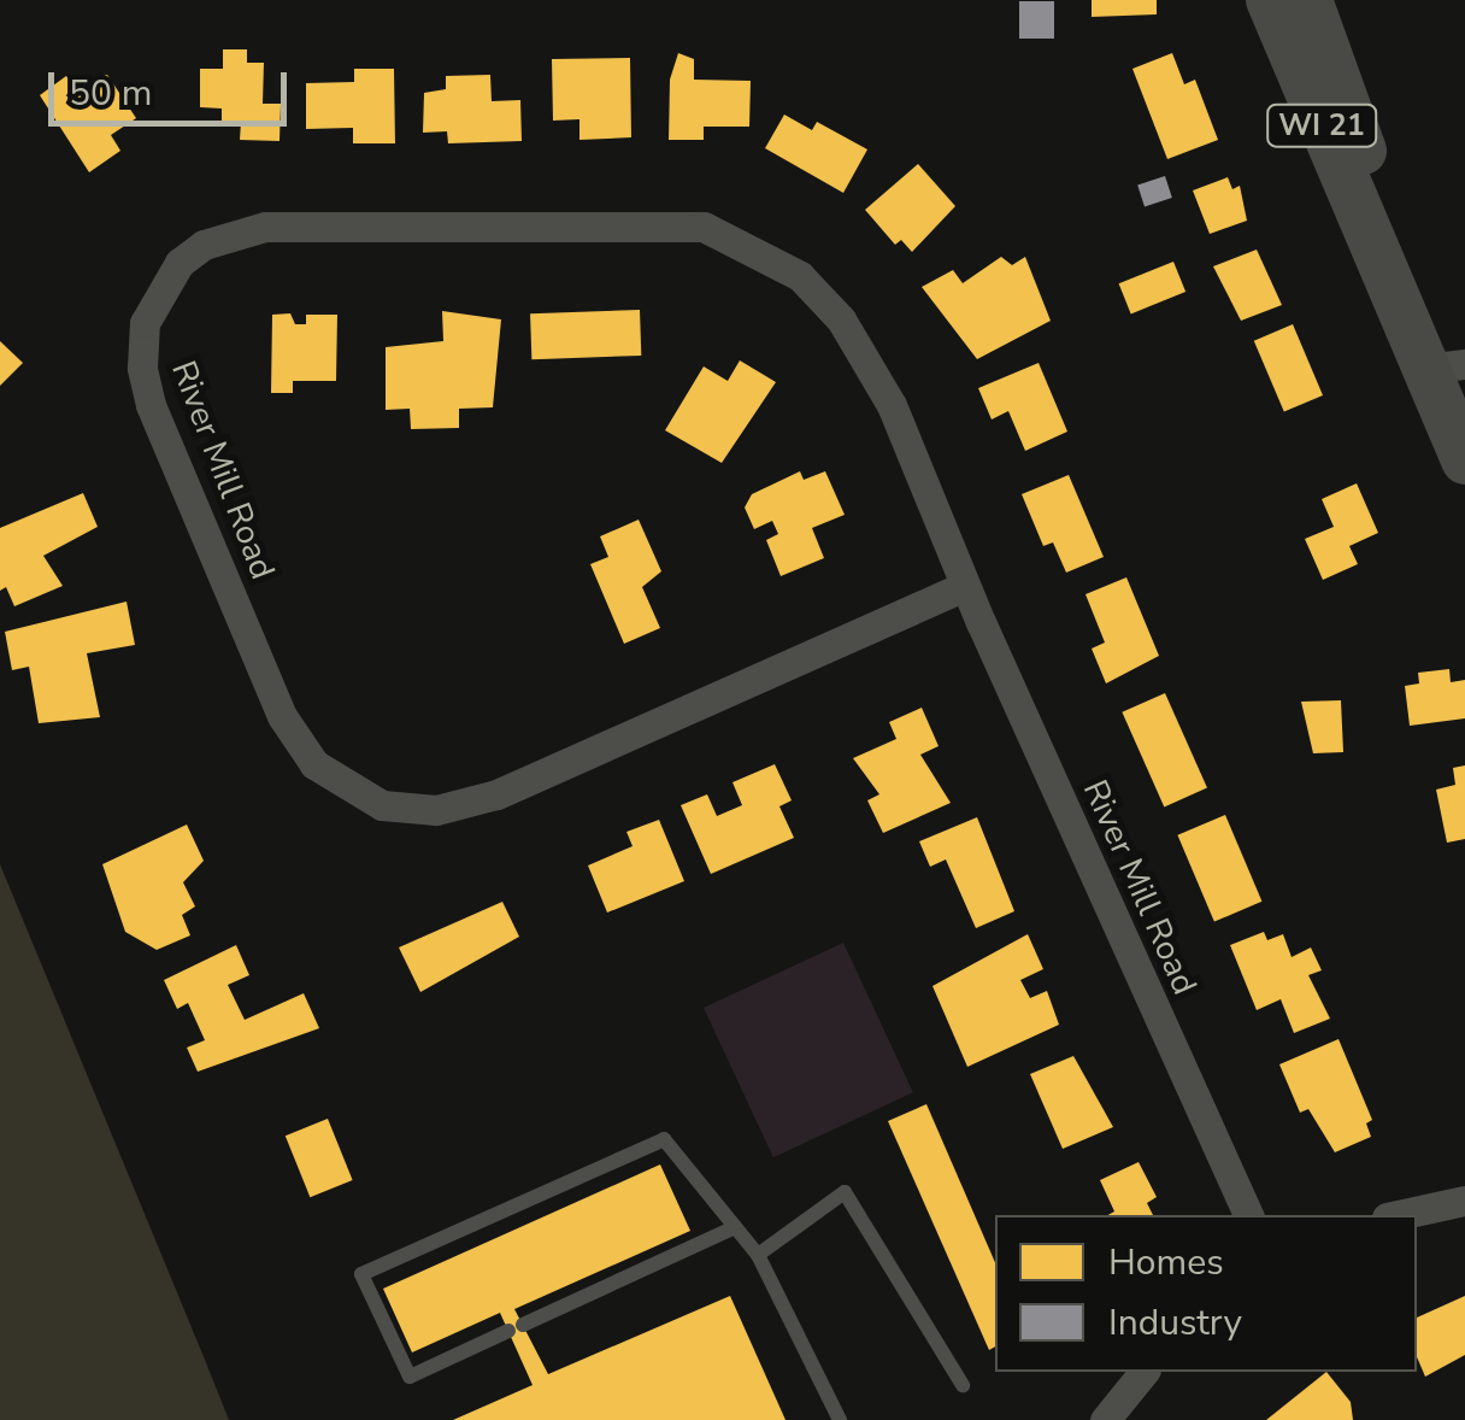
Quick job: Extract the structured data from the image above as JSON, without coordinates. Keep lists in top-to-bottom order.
{
  "streets": {
    "main road": ["WI 21"],
    "street": ["River Mill Road"]
  },
  "legend": ["Homes", "Industry"],
  "scale_bar": "50 m"
}
